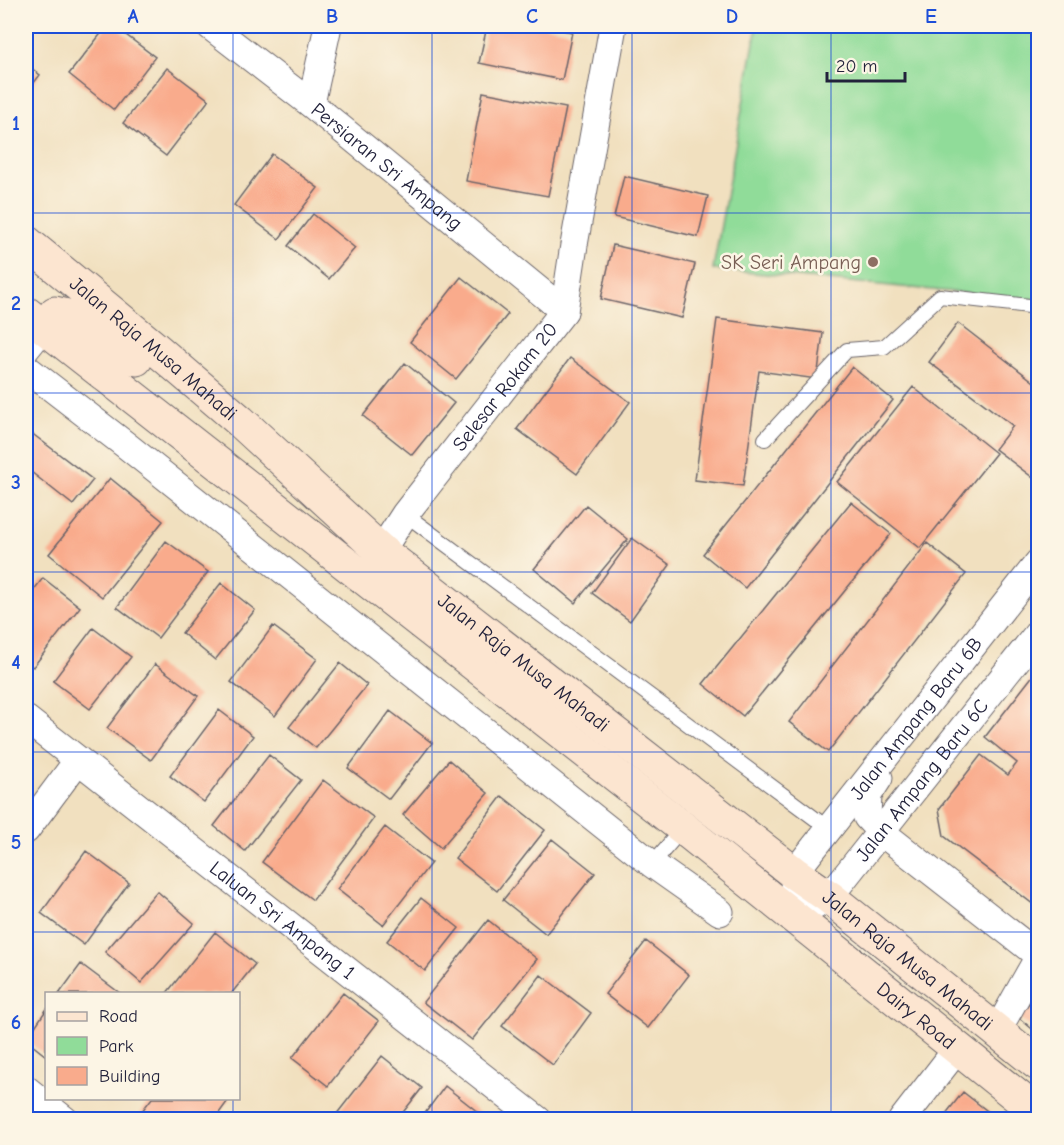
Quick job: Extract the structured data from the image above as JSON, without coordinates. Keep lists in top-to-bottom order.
{
  "streets": {
    "main road": ["Jalan Raja Musa Mahadi", "Dairy Road"],
    "street": [
      "Persiaran Sri Ampang",
      "Selesar Rokam 20",
      "Jalan Ampang Baru 6B",
      "Jalan Ampang Baru 6C",
      "Laluan Sri Ampang 1"
    ]
  },
  "crossings": [
    ["Persiaran Sri Ampang", "Selesar Rokam 20"],
    ["Jalan Raja Musa Mahadi", "Selesar Rokam 20"],
    ["Jalan Raja Musa Mahadi", "Jalan Ampang Baru 6B"],
    ["Jalan Raja Musa Mahadi", "Jalan Ampang Baru 6C"],
    ["Jalan Raja Musa Mahadi", "Dairy Road"],
    ["Jalan Ampang Baru 6C", "Dairy Road"]
  ],
  "places": ["SK Seri Ampang"],
  "legend": ["Road", "Park", "Building"],
  "scale_bar": "20 m",
  "grid": {
    "columns": [
      "A",
      "B",
      "C",
      "D",
      "E"
    ],
    "rows": [
      "1",
      "2",
      "3",
      "4",
      "5",
      "6"
    ]
  }
}
